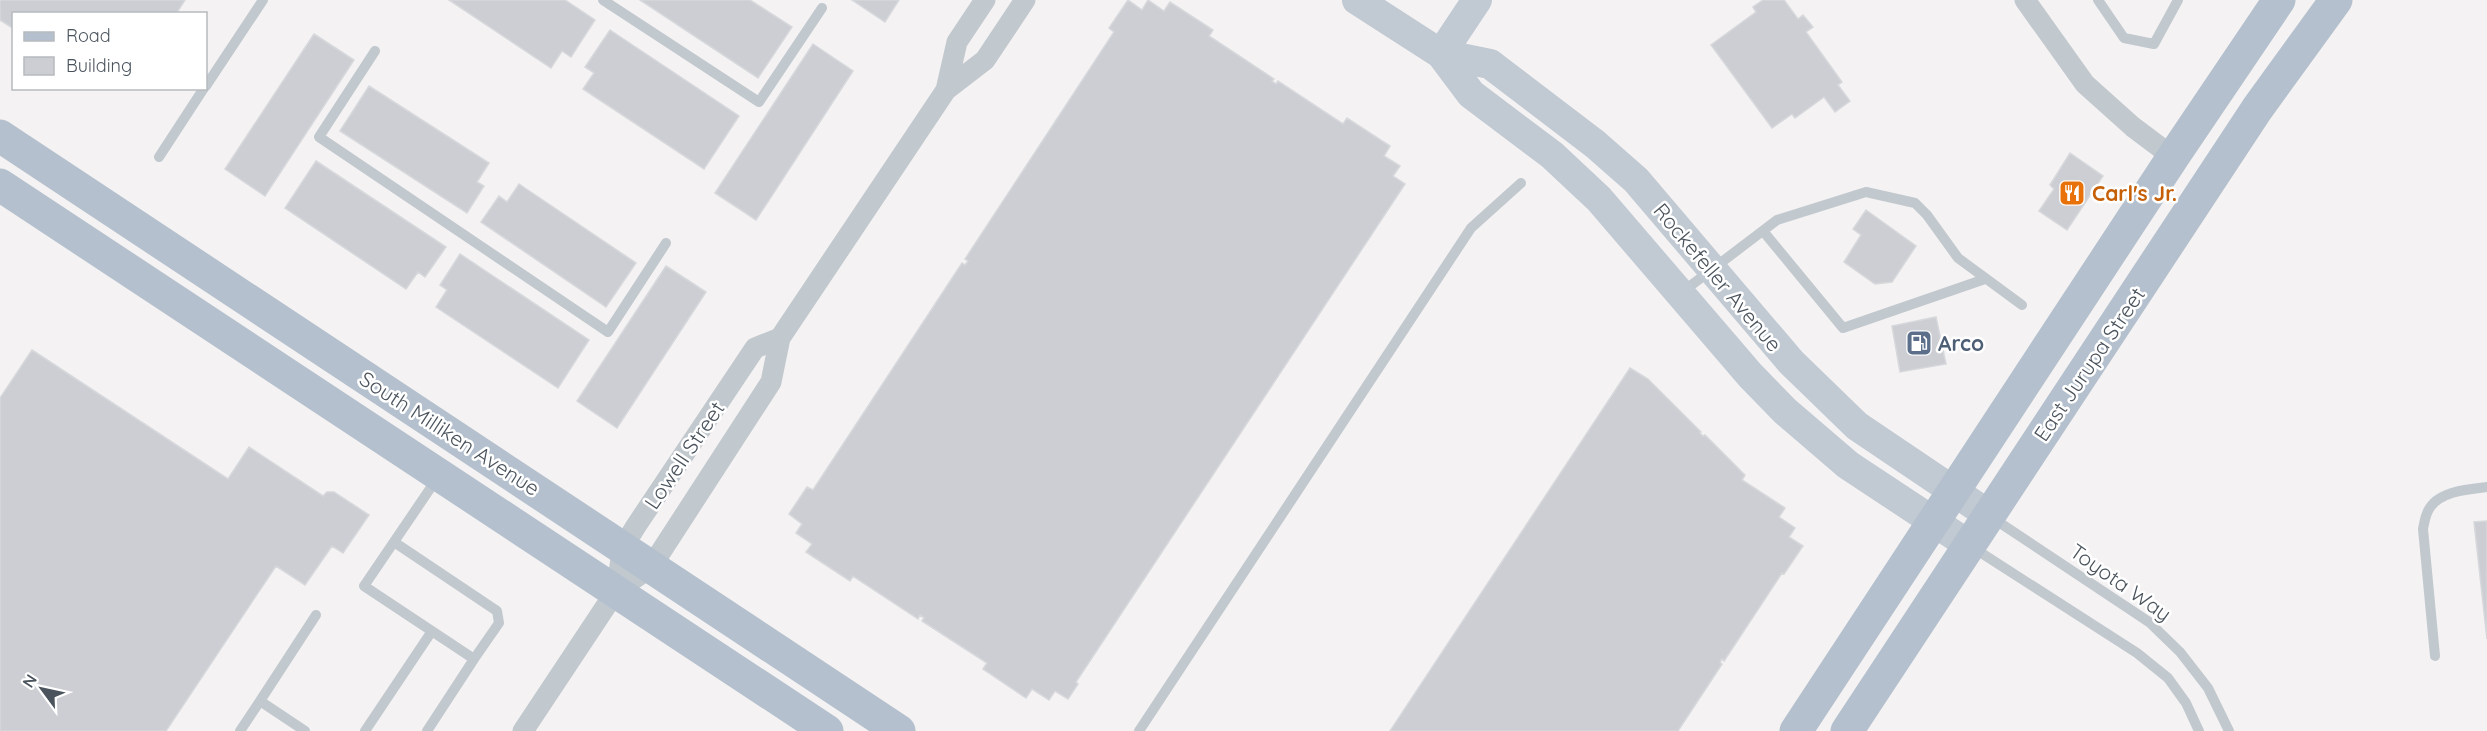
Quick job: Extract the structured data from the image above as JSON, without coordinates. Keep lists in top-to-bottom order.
{
  "streets": {
    "main road": ["East Jurupa Street", "South Milliken Avenue"],
    "street": ["Rockefeller Avenue", "Lowell Street"],
    "lane": ["Toyota Way"]
  },
  "crossings": [
    ["Rockefeller Avenue", "East Jurupa Street"],
    ["Rockefeller Avenue", "Toyota Way"],
    ["East Jurupa Street", "Toyota Way"],
    ["South Milliken Avenue", "Lowell Street"]
  ],
  "places": {
    "restaurant": ["Carl's Jr."],
    "fuel station": ["Arco"]
  },
  "legend": ["Road", "Building"],
  "north": "top left"
}
